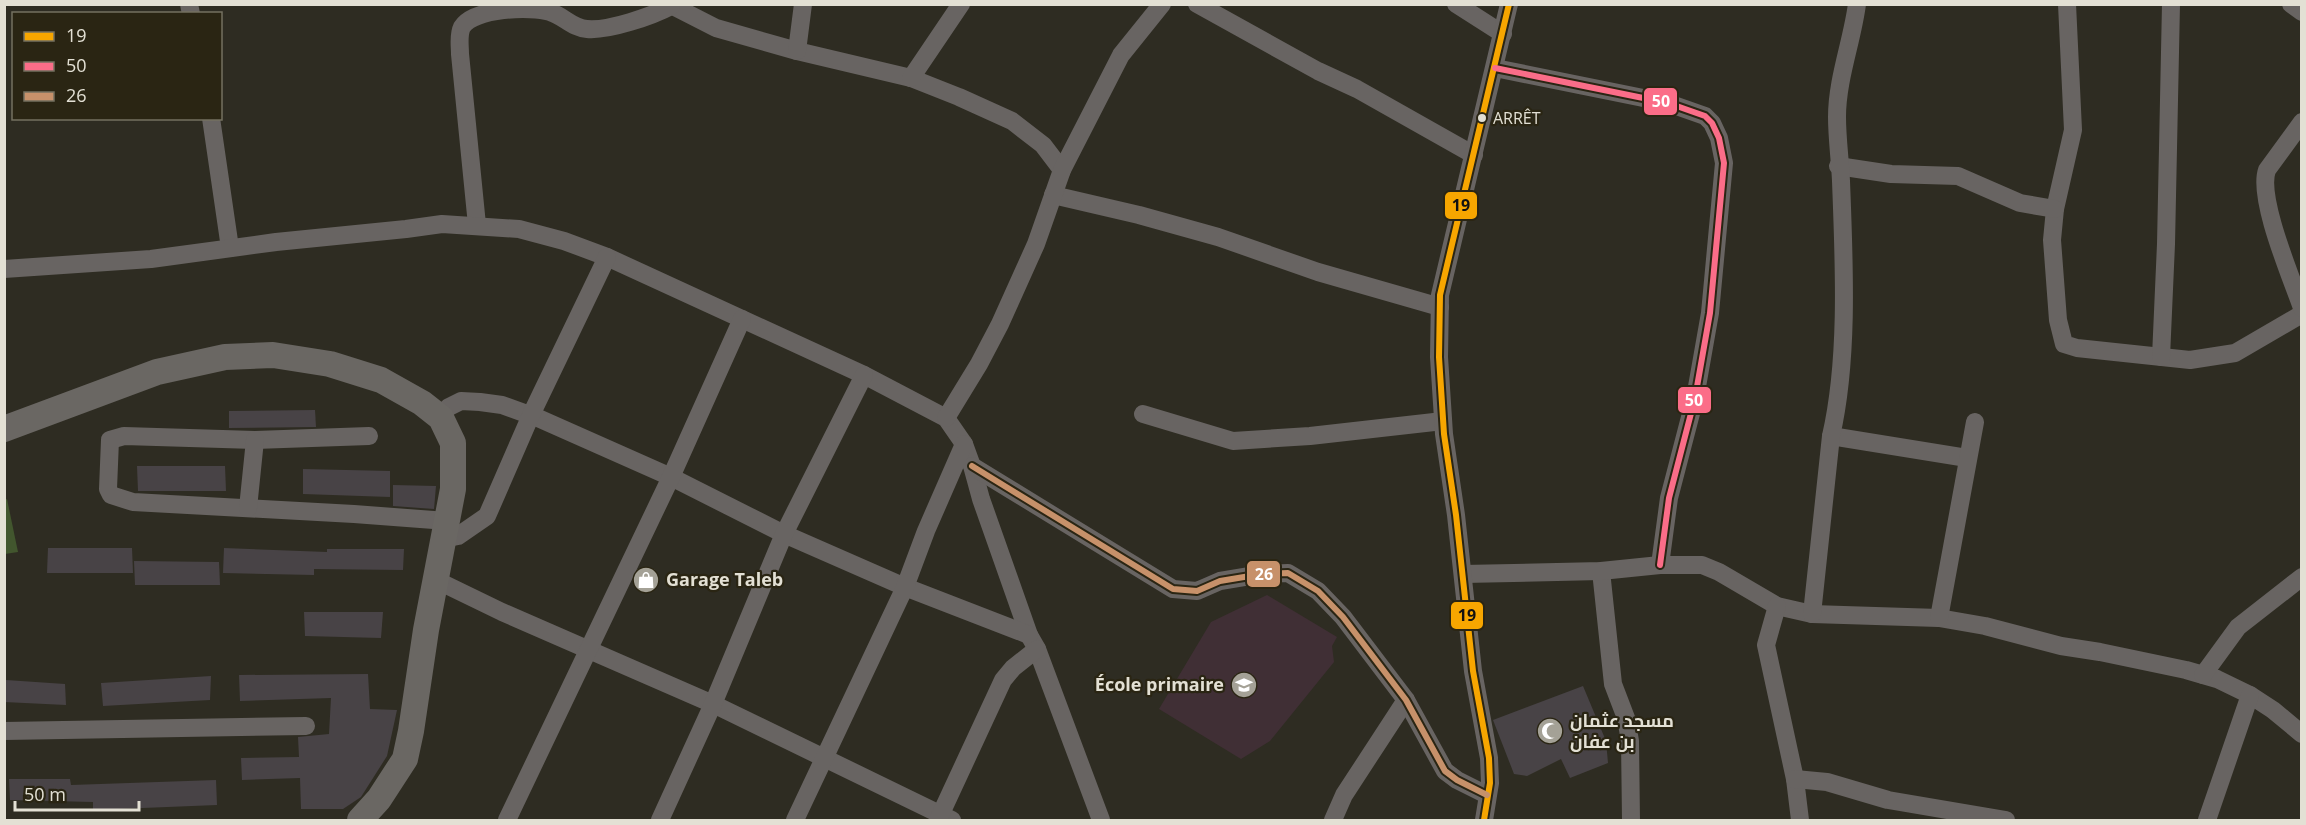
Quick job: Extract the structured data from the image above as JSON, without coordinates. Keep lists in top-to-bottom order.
{
  "places": {
    "other": ["ARRÊT"],
    "shop": ["Garage Taleb"],
    "school or university": ["École primaire"],
    "mosque": ["مسجد عثمان بن عفان"]
  },
  "lines": ["transit line 19", "transit line 50", "transit line 26"],
  "legend": ["19", "50", "26"],
  "scale_bar": "50 m"
}
